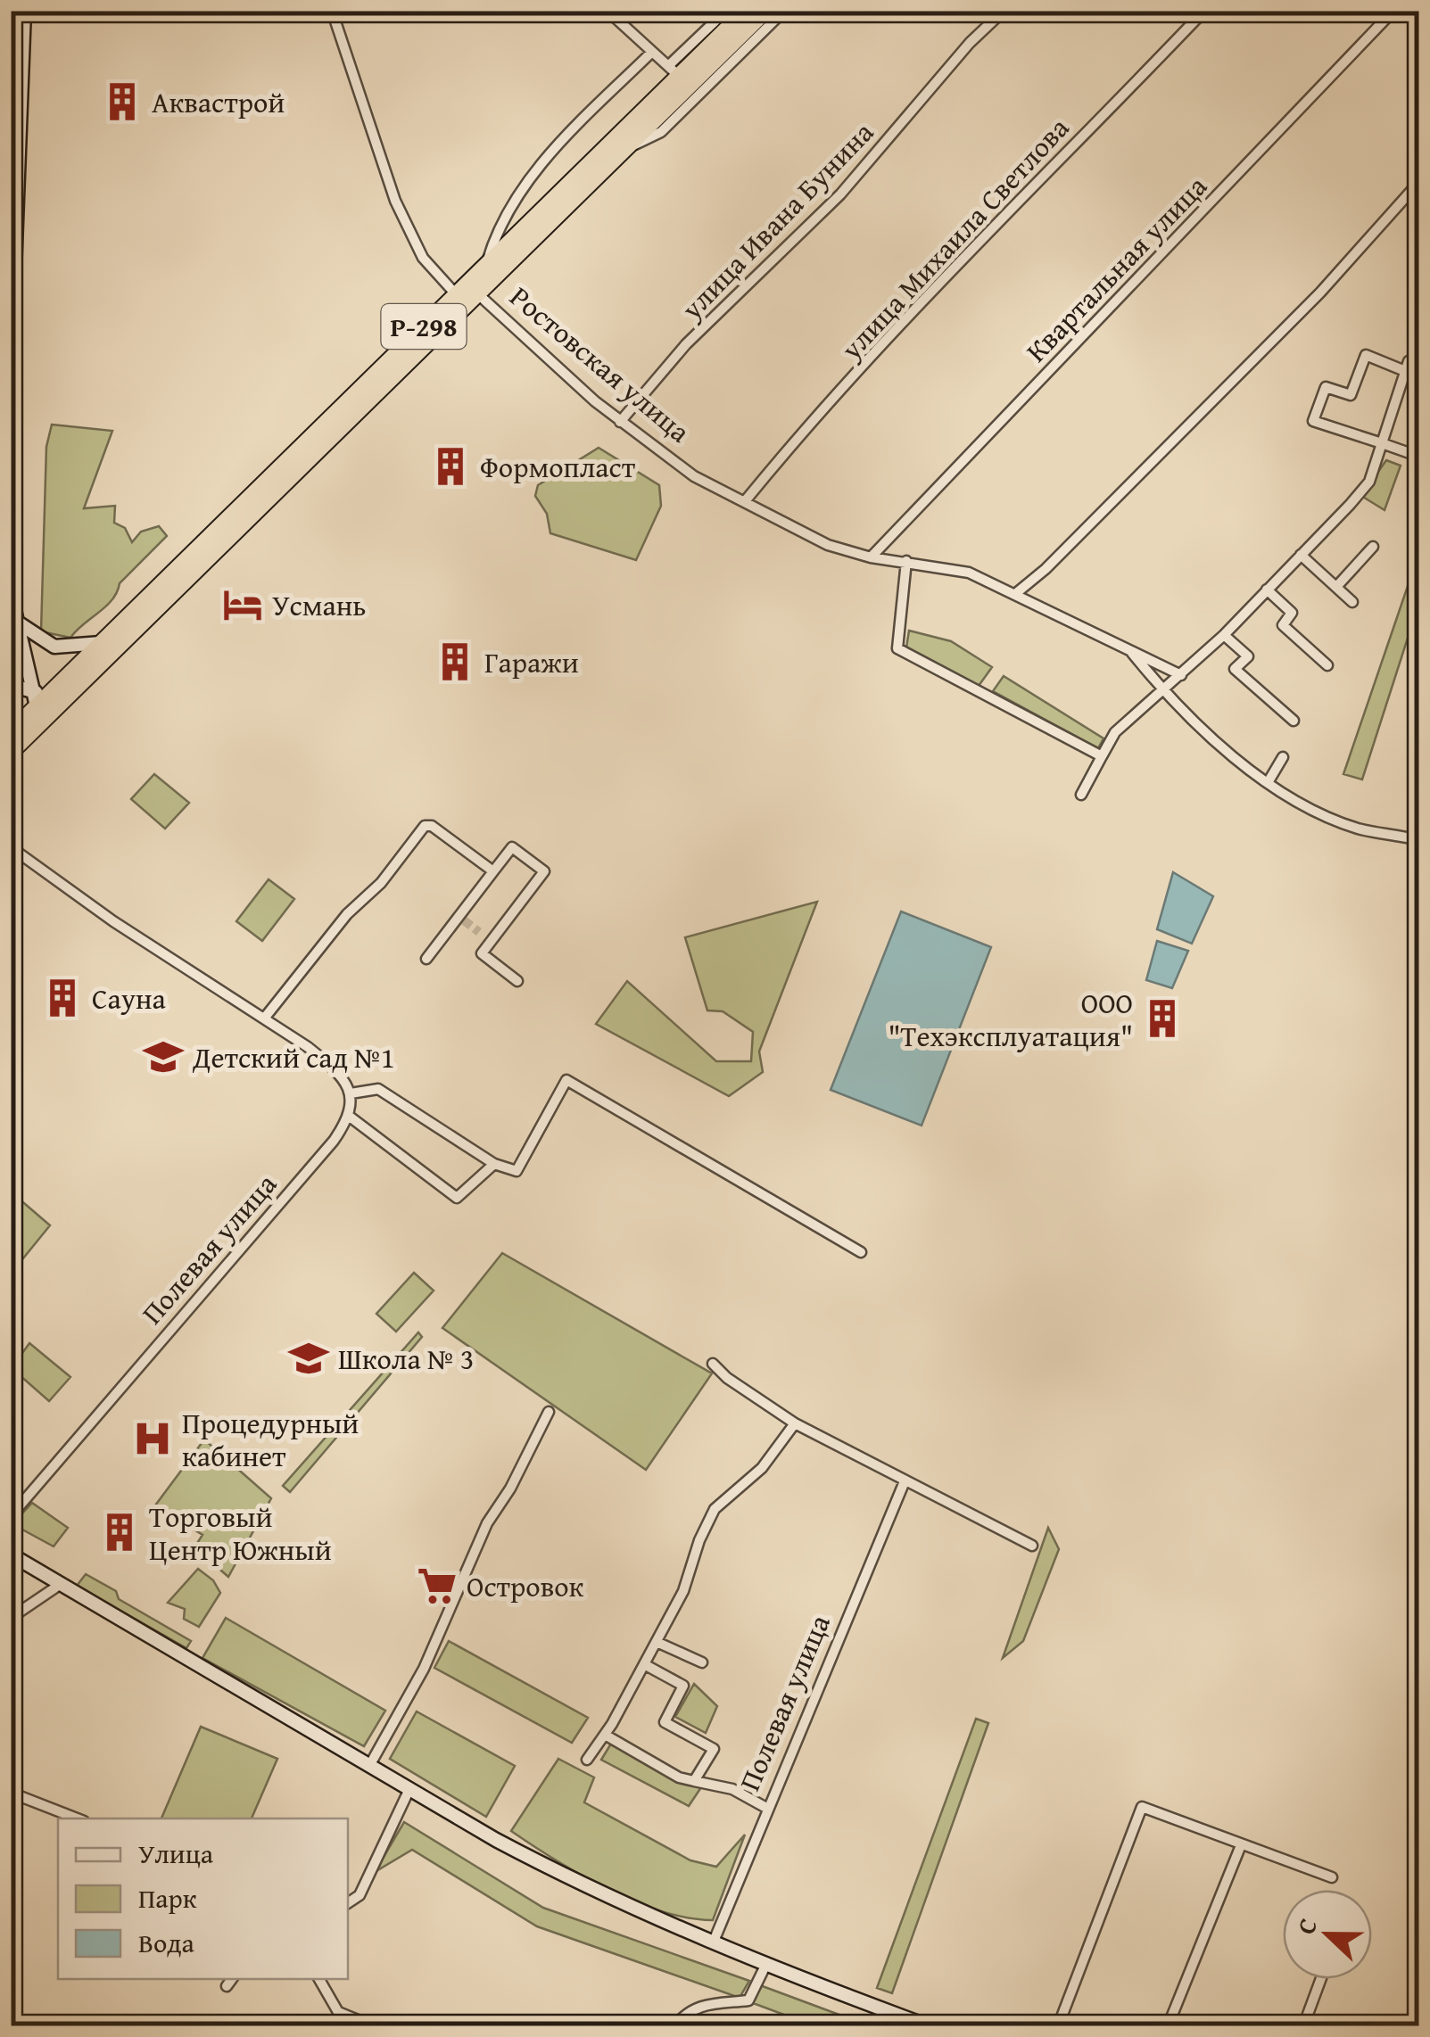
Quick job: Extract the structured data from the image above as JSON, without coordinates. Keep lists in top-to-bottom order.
{
  "streets": {
    "highway": ["Р-298", "Ростовская улица"],
    "street": [
      "улица Ивана Бунина",
      "улица Михаила Светлова",
      "Квартальная улица",
      "Полевая улица"
    ]
  },
  "crossings": [
    ["улица Ивана Бунина", "Ростовская улица"],
    ["улица Михаила Светлова", "Ростовская улица"],
    ["Квартальная улица", "Ростовская улица"],
    ["Р-298", "Ростовская улица"]
  ],
  "places": {
    "building": [
      "Аквастрой",
      "Формопласт",
      "Гаражи",
      "Сауна",
      "ООО \"Техэксплуатация\"",
      "Торговый Центр Южный"
    ],
    "hotel": ["Усмань"],
    "school or university": ["Детский сад №1", "Школа № 3"],
    "hospital": ["Процедурный кабинет"],
    "supermarket": ["Островок"]
  },
  "legend": ["Улица", "Парк", "Вода"],
  "north": "left"
}
